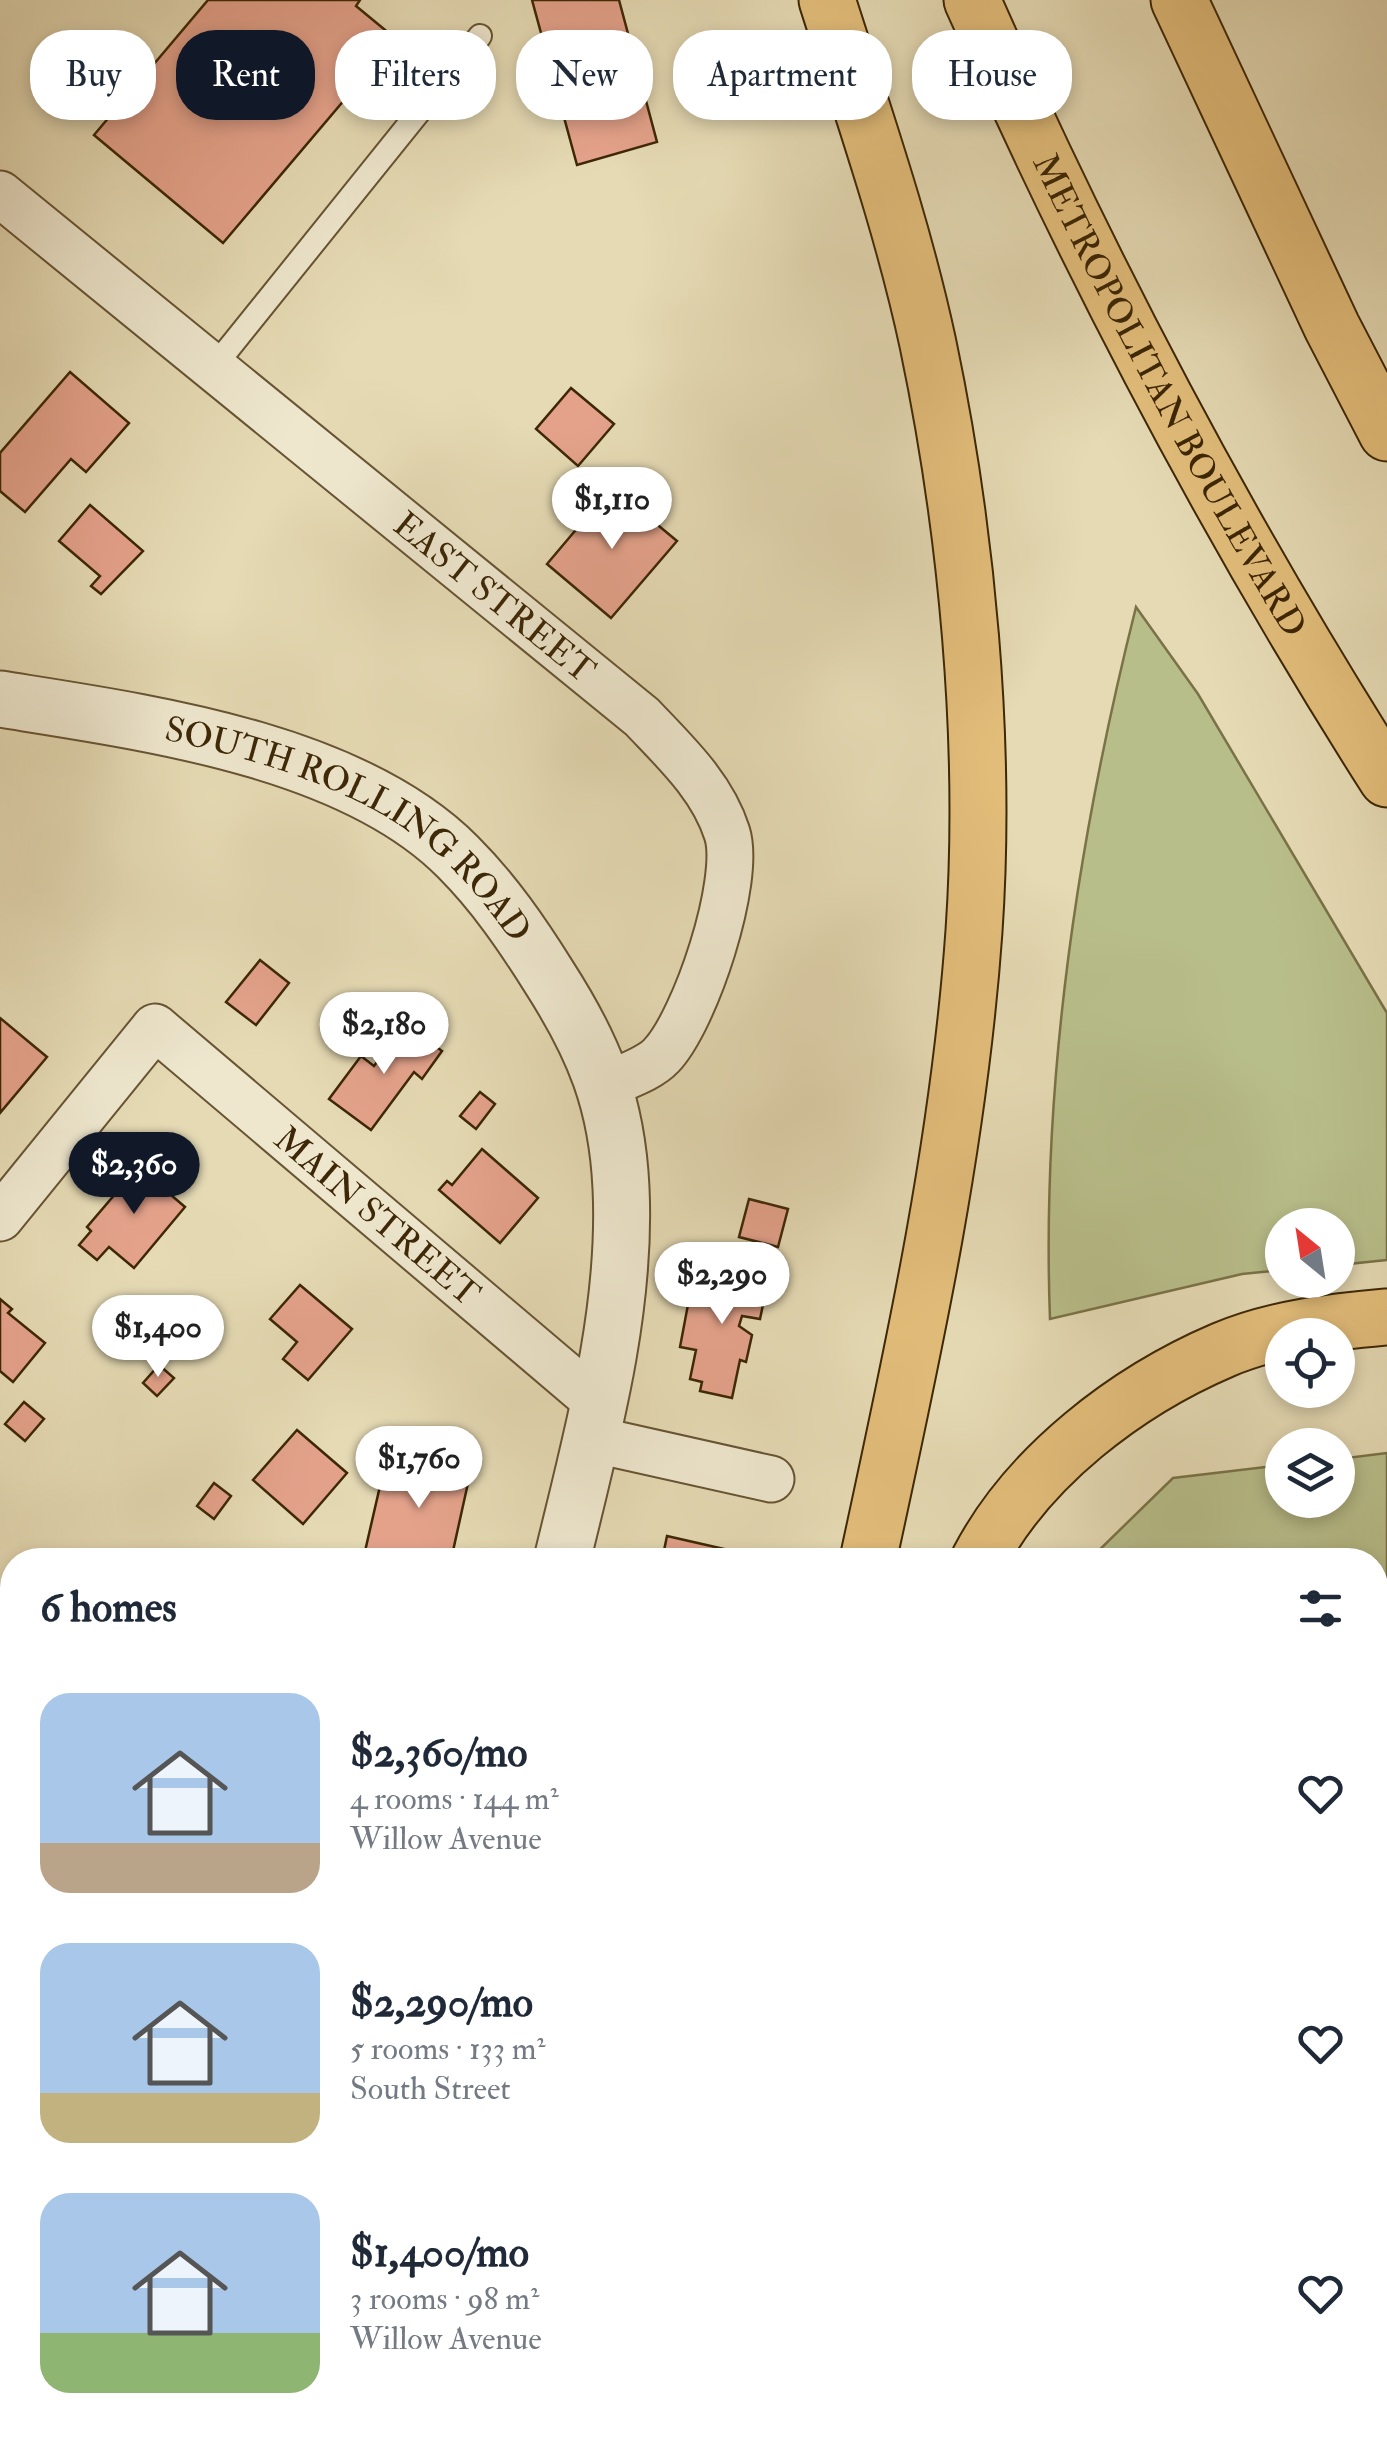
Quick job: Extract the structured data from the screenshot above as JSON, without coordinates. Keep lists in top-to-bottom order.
{
  "streets": {
    "highway": ["METROPOLITAN BOULEVARD"],
    "street": ["EAST STREET", "SOUTH ROLLING ROAD", "MAIN STREET"]
  },
  "crossings": [
    ["EAST STREET", "SOUTH ROLLING ROAD"],
    ["SOUTH ROLLING ROAD", "MAIN STREET"]
  ],
  "north": "top left",
  "page": {
    "chip": [
      "Buy",
      "Rent",
      "Filters",
      "New",
      "Apartment",
      "House"
    ],
    "price": [
      "$1,110",
      "$2,180",
      "$2,360",
      "$2,290",
      "$1,400",
      "$1,760"
    ],
    "heading": "6 homes",
    "list": [
      {
        "name": "$2,360/mo",
        "note": "4 rooms · 144 m² · Willow Avenue"
      },
      {
        "name": "$2,290/mo",
        "note": "5 rooms · 133 m² · South Street"
      },
      {
        "name": "$1,400/mo",
        "note": "3 rooms · 98 m² · Willow Avenue"
      }
    ]
  }
}
